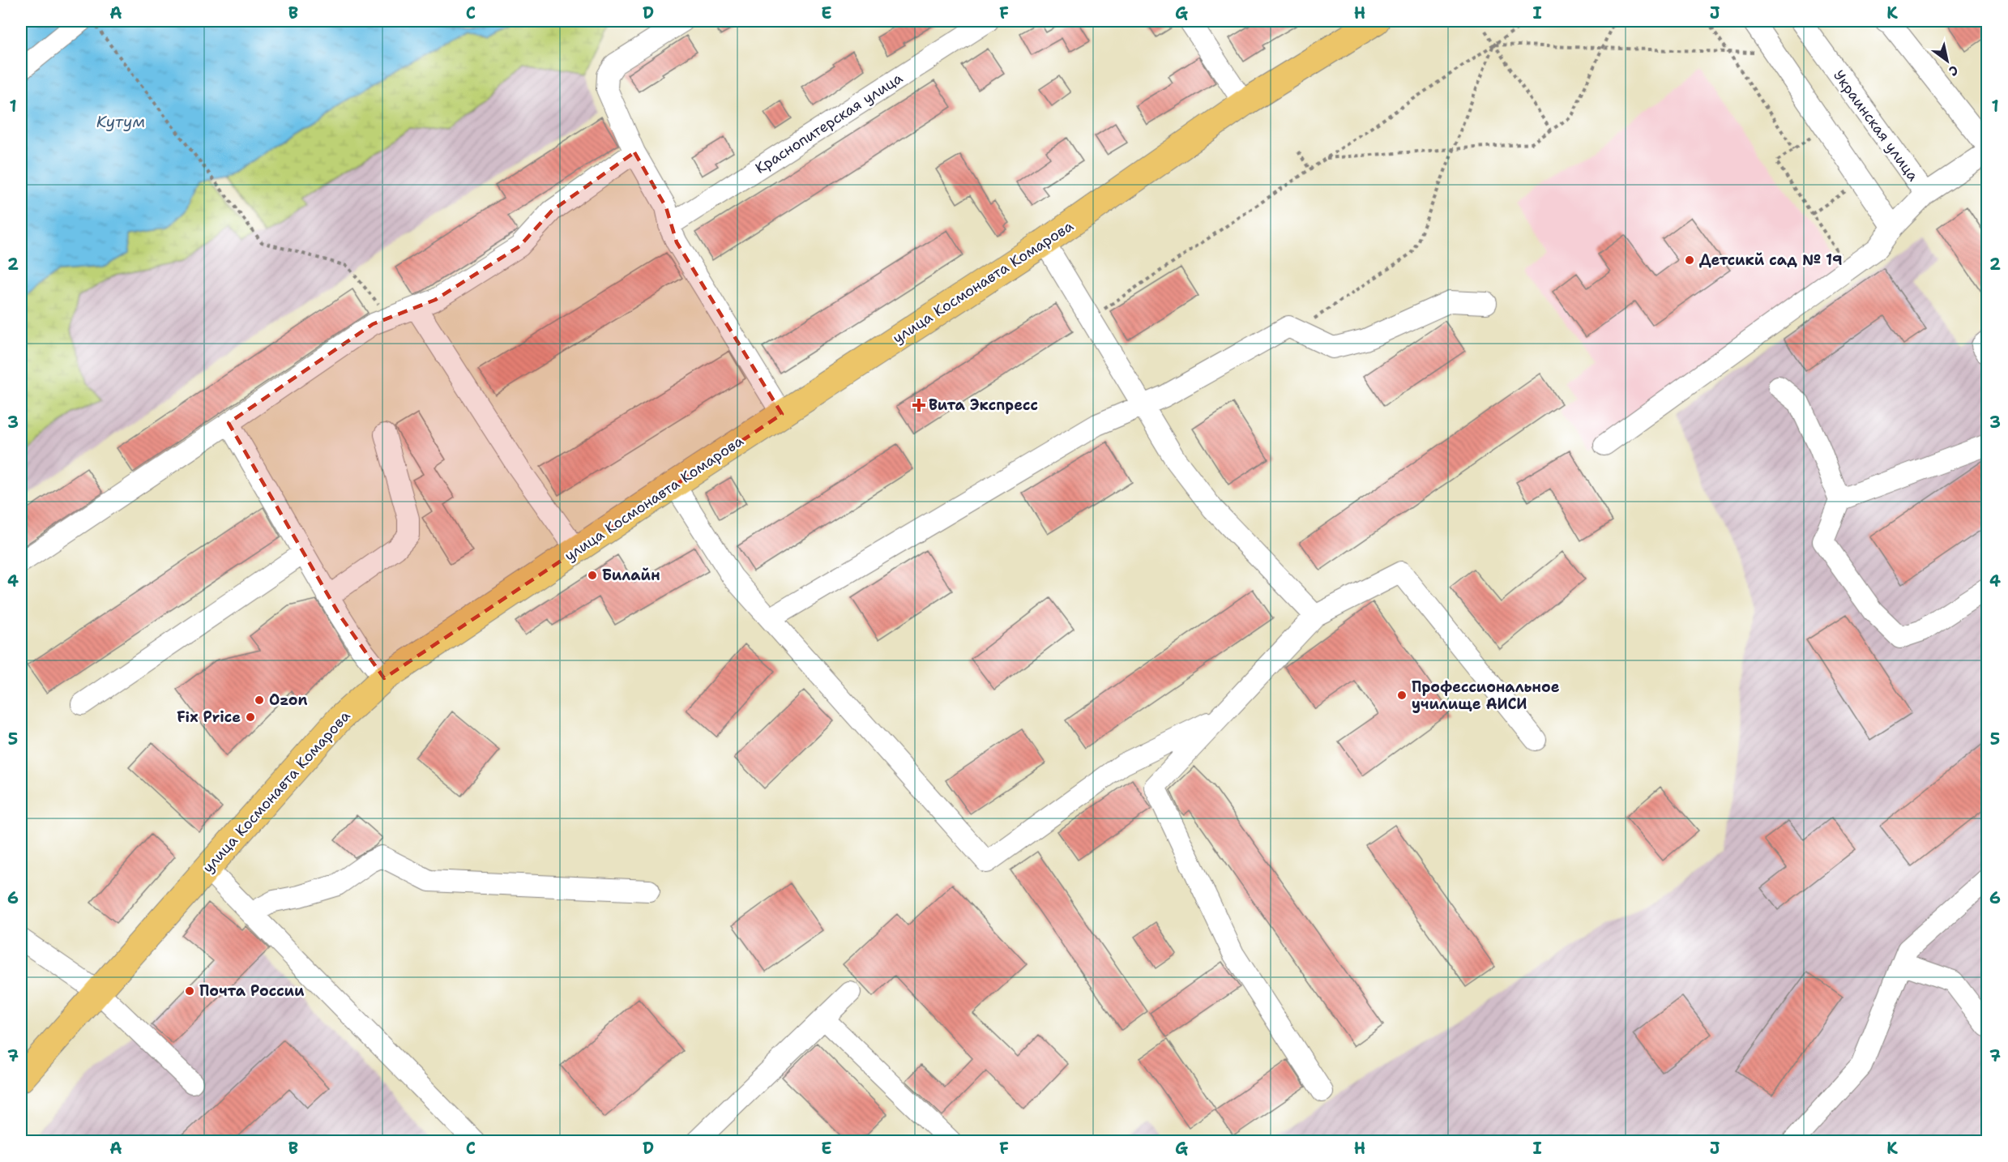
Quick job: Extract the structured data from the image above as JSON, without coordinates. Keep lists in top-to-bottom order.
{
  "streets": {
    "main road": ["улица Космонавта Комарова"],
    "street": ["Краснопитерская улица", "Украинская улица"]
  },
  "water": ["Кутум"],
  "places": {
    "other": [
      "Детсикй сад № 19",
      "Билайн",
      "Профессиональное училище АИСИ",
      "Ozon",
      "Fix Price",
      "Почта России"
    ],
    "health": ["Вита Экспресс"]
  },
  "north": "bottom right",
  "grid": {
    "columns": [
      "A",
      "B",
      "C",
      "D",
      "E",
      "F",
      "G",
      "H",
      "I",
      "J",
      "K"
    ],
    "rows": [
      "1",
      "2",
      "3",
      "4",
      "5",
      "6",
      "7"
    ]
  }
}
